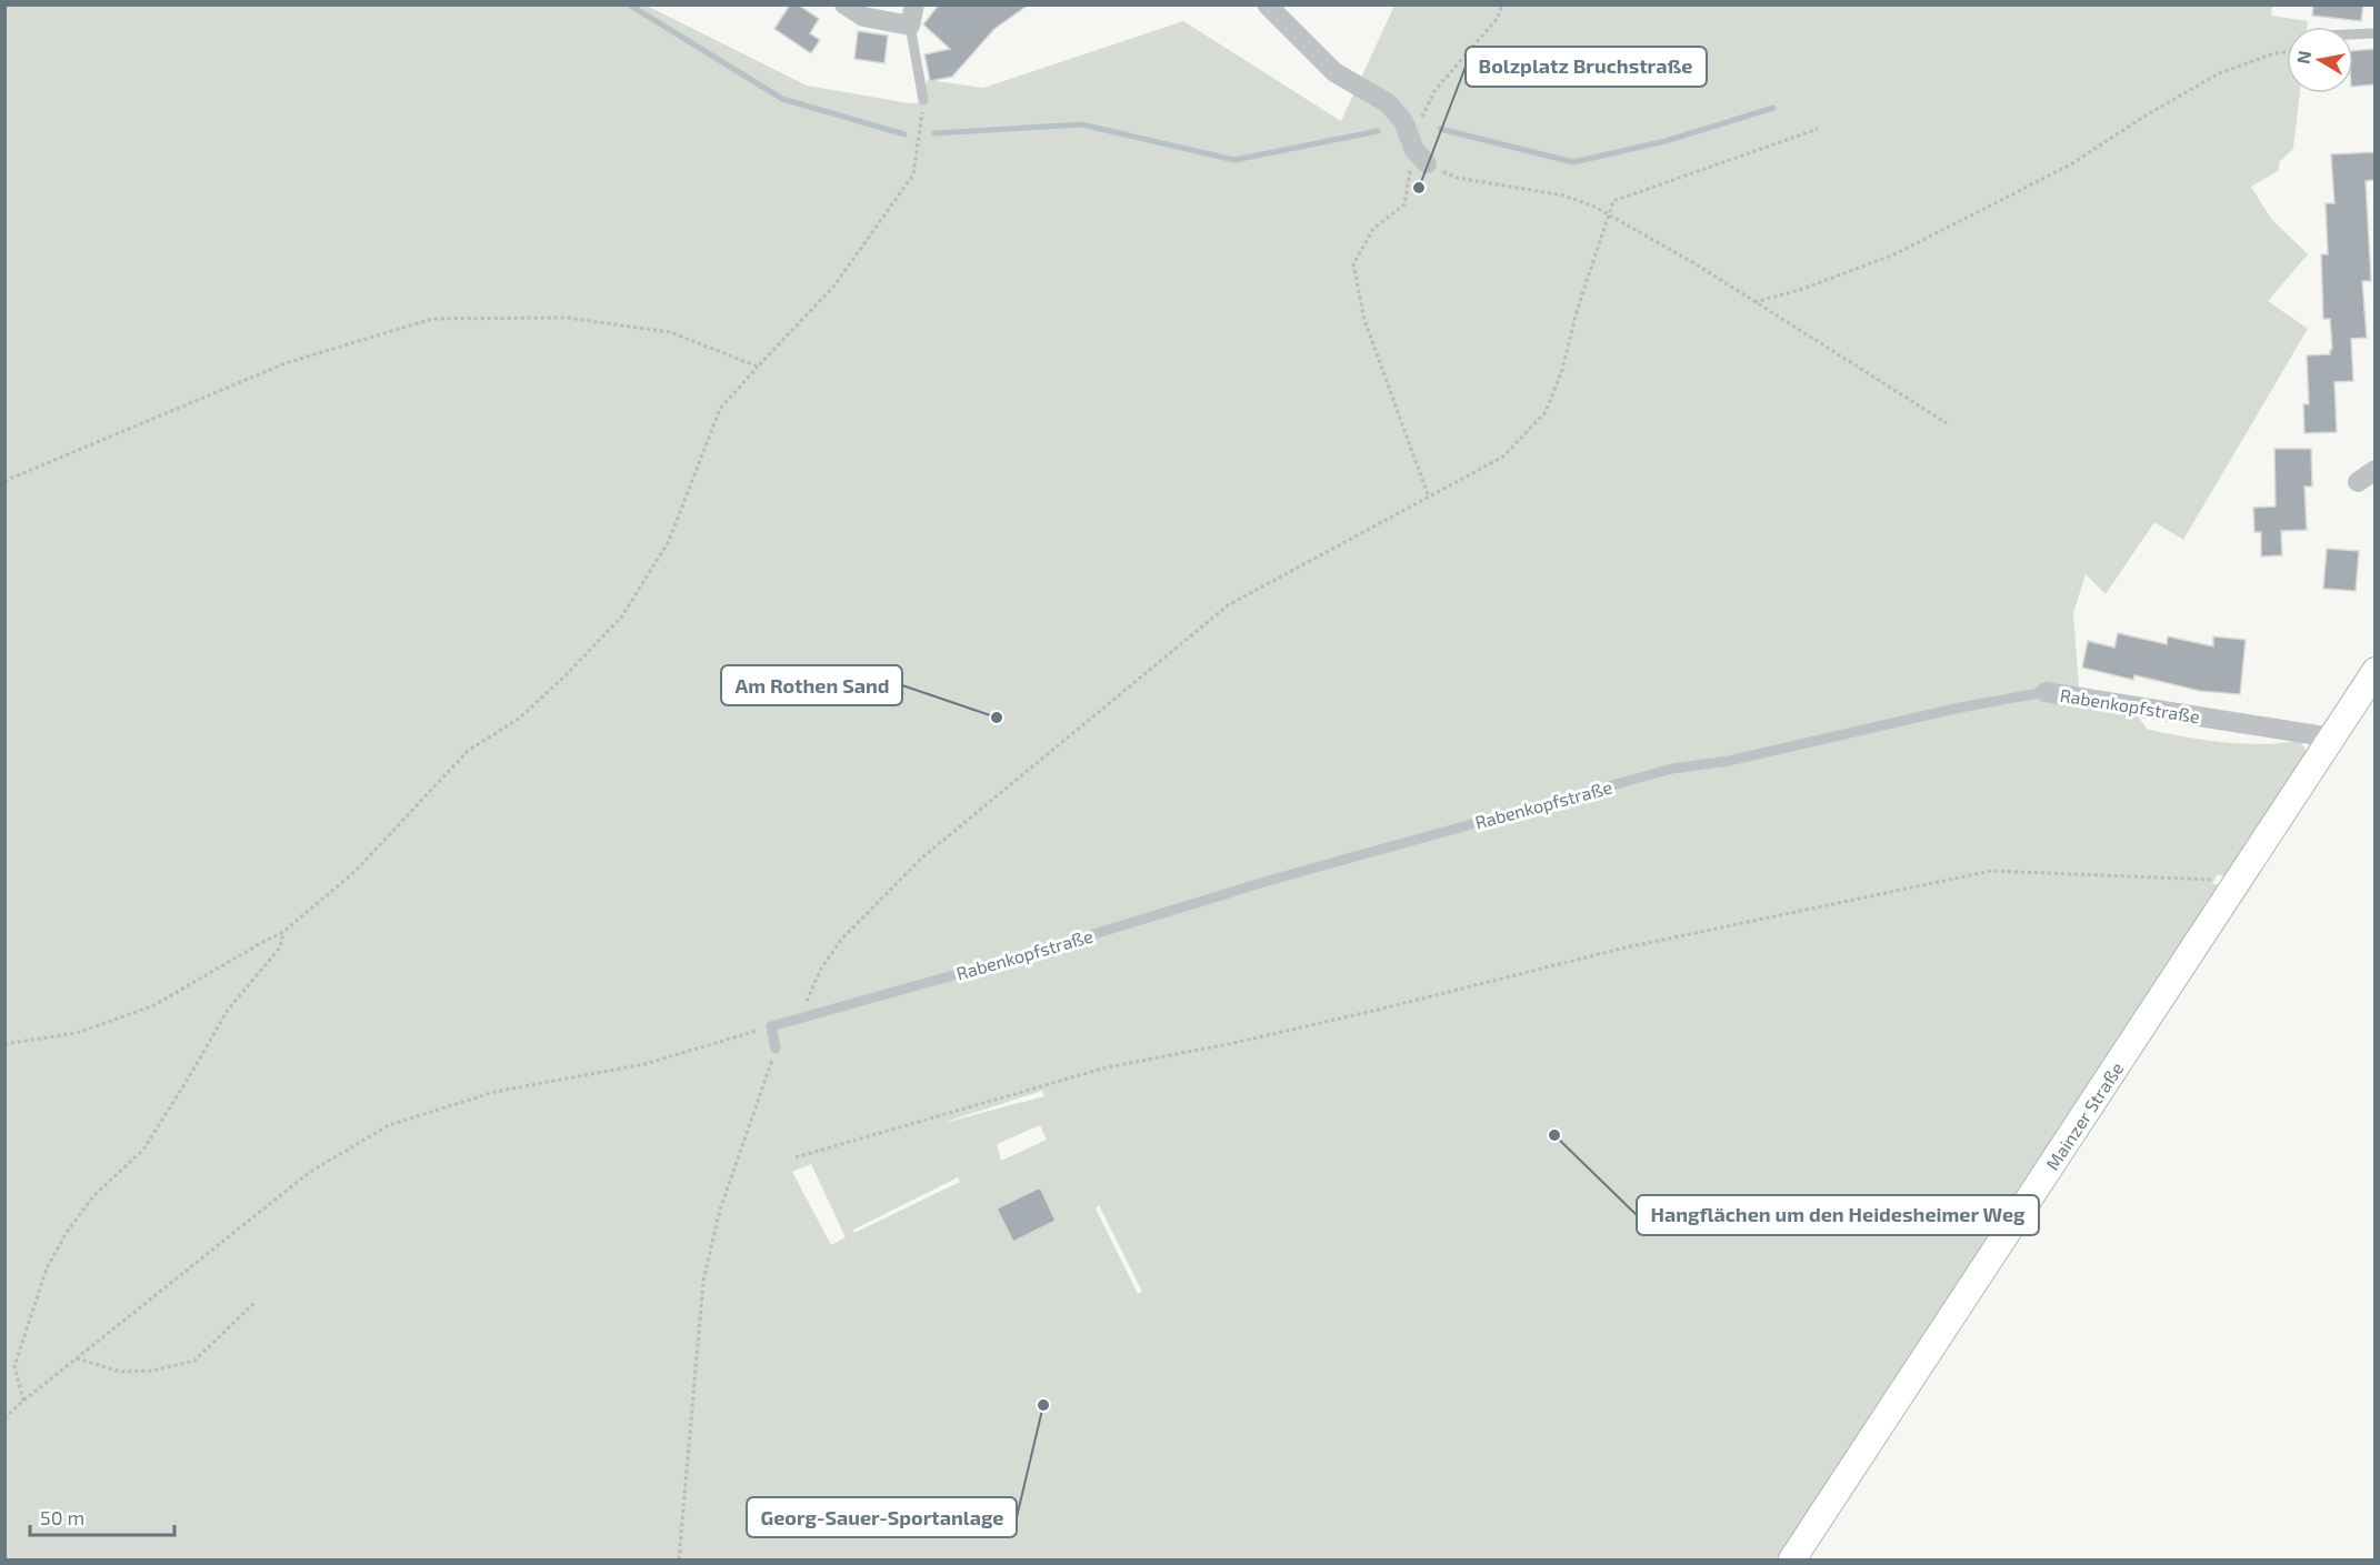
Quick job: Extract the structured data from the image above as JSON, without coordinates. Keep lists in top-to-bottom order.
{
  "streets": {
    "main road": ["Mainzer Straße"],
    "street": ["Rabenkopfstraße"]
  },
  "crossings": [
    ["Rabenkopfstraße", "Mainzer Straße"]
  ],
  "places": [
    "Bolzplatz Bruchstraße",
    "Am Rothen Sand",
    "Hangflächen um den Heidesheimer Weg",
    "Georg-Sauer-Sportanlage"
  ],
  "scale_bar": "50 m",
  "north": "left"
}
